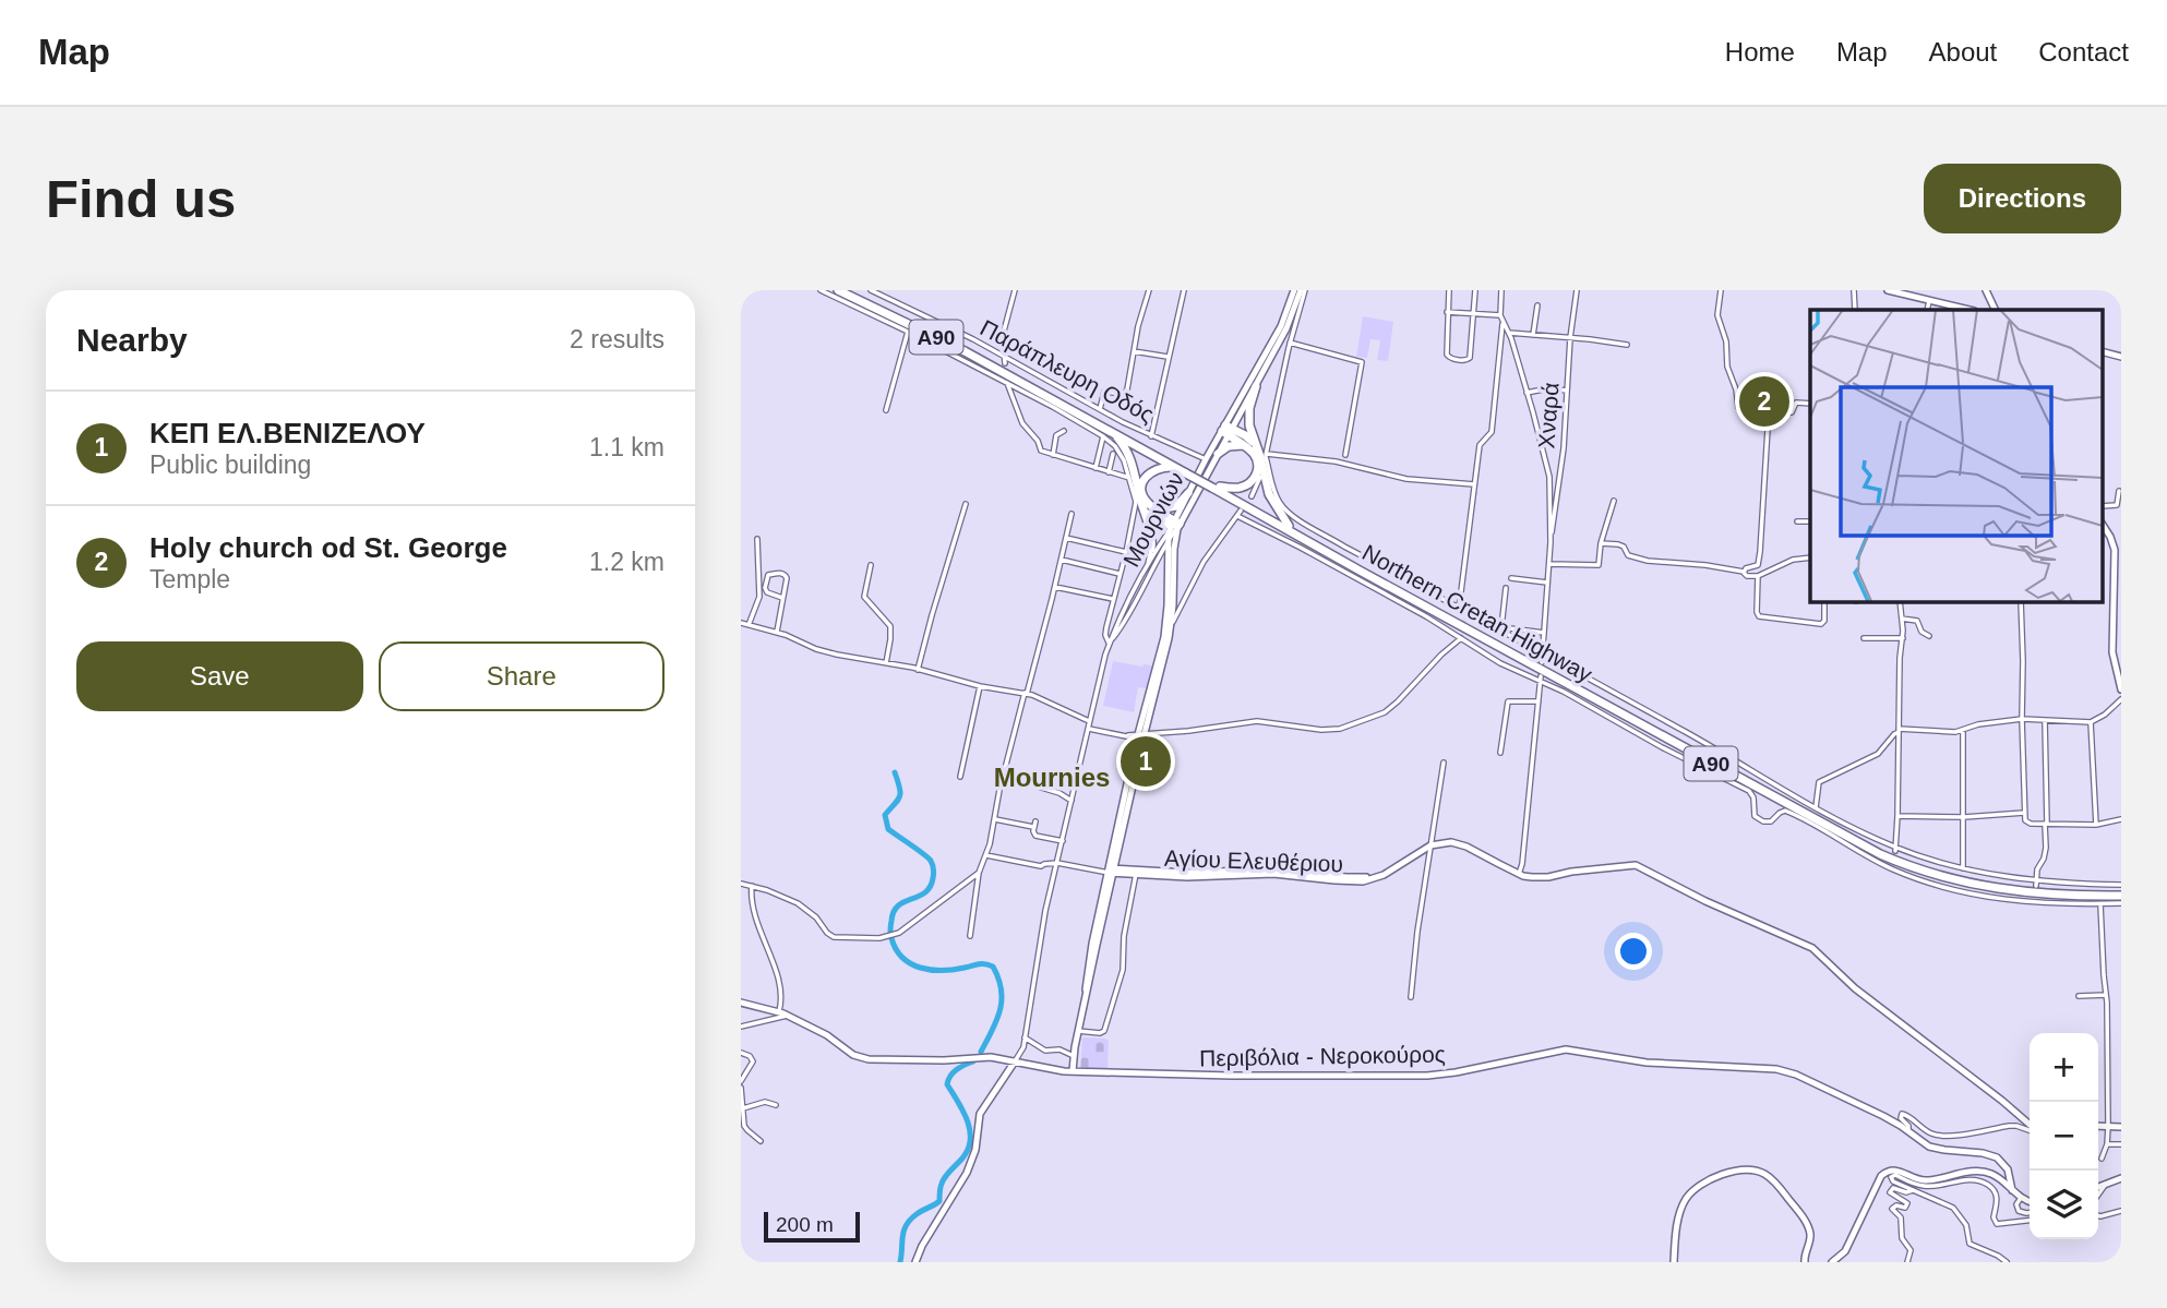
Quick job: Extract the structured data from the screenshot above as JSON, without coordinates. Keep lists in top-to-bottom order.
{
  "streets": {
    "highway": ["Α90", "Northern Cretan Highway"],
    "main road": ["Μουρνιών", "Αγίου Ελευθέριου", "Περιβόλια - Νεροκούρος"],
    "street": ["Παράπλευρη Οδός", "Χναρά"]
  },
  "crossings": [
    ["Παράπλευρη Οδός", "Μουρνιών"]
  ],
  "districts": ["Mournies"],
  "scale_bar": "200 m",
  "page": {
    "header": "Map",
    "nav": [
      "Home",
      "Map",
      "About",
      "Contact"
    ],
    "buttons": [
      "Directions",
      ["Save", "Share"]
    ],
    "title": "Find us",
    "heading": ["Nearby", "2 results"],
    "pins": ["2", "1"],
    "list": [
      {
        "mark": "1",
        "name": "ΚΕΠ ΕΛ.ΒΕΝΙΖΕΛΟΥ",
        "note": "Public building",
        "value": "1.1 km"
      },
      {
        "mark": "2",
        "name": "Holy church od St. George",
        "note": "Temple",
        "value": "1.2 km"
      }
    ],
    "map_buttons": ["+", "−"],
    "scale": "200 m"
  }
}
